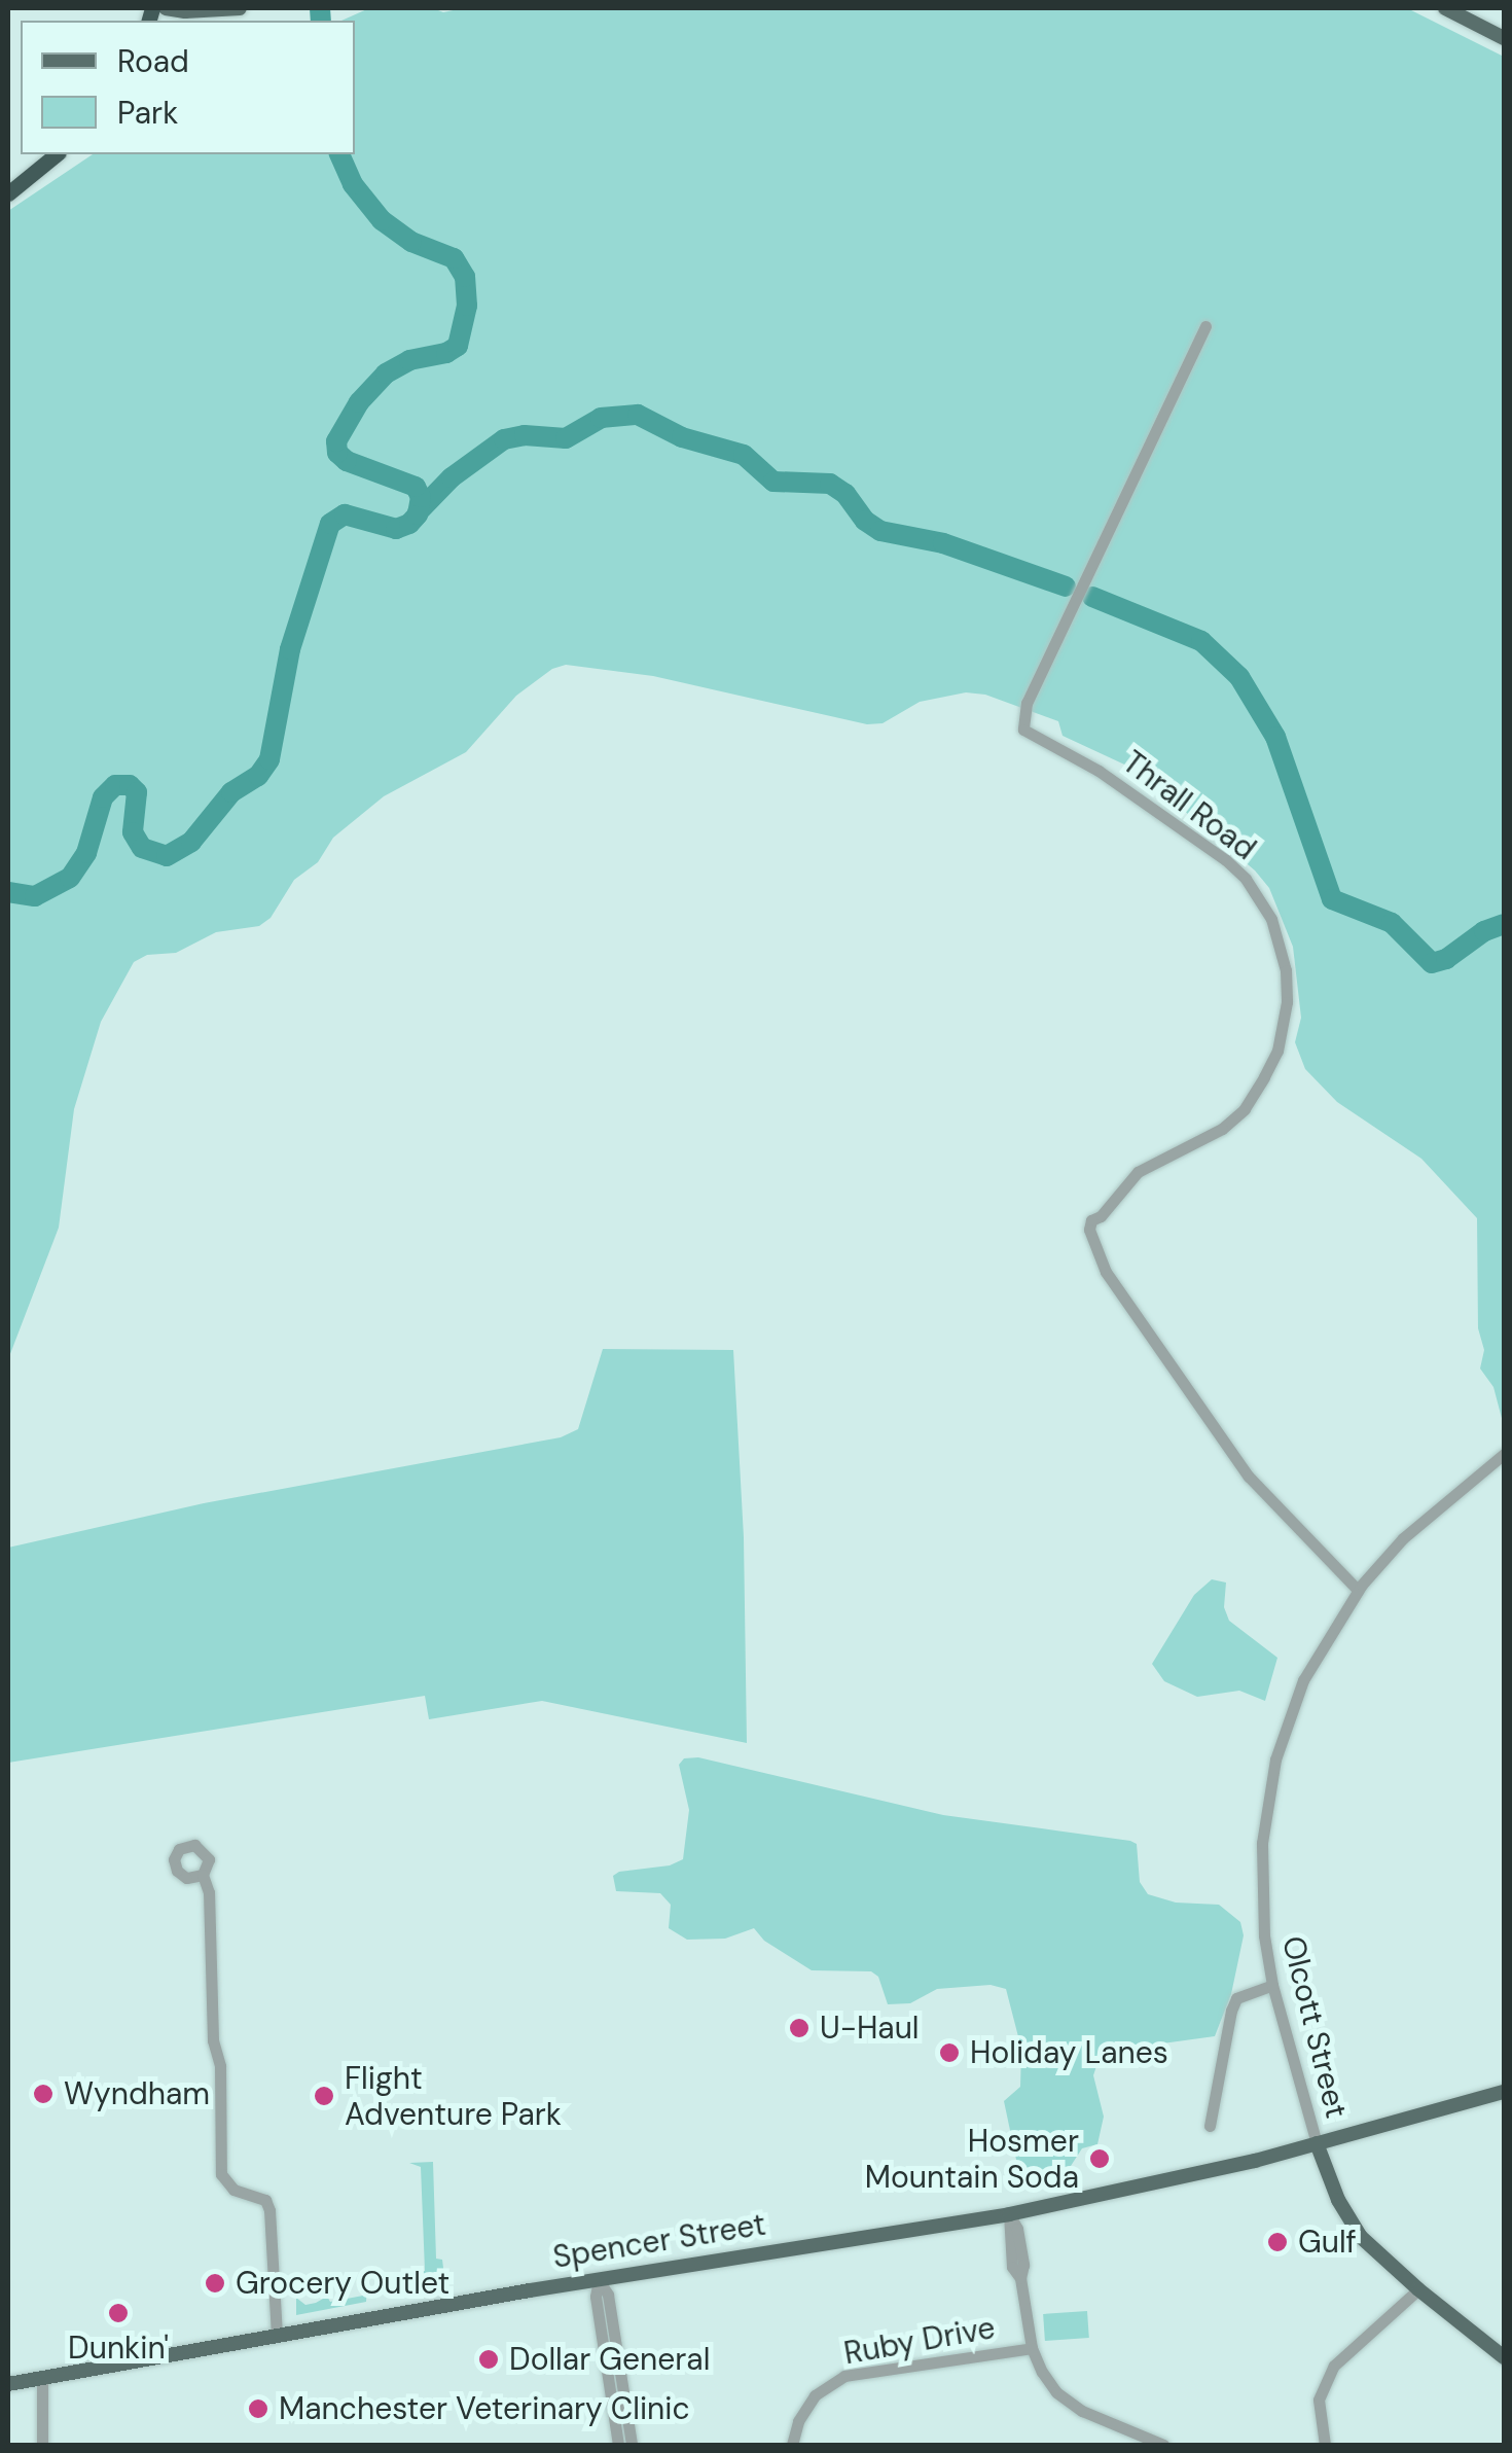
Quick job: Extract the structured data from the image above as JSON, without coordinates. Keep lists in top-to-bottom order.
{
  "streets": {
    "main road": ["Spencer Street"],
    "street": ["Thrall Road", "Olcott Street", "Ruby Drive"]
  },
  "crossings": [
    ["Thrall Road", "Olcott Street"],
    ["Olcott Street", "Spencer Street"]
  ],
  "places": [
    "U-Haul",
    "Holiday Lanes",
    "Wyndham",
    "Flight Adventure Park",
    "Hosmer Mountain Soda",
    "Gulf",
    "Grocery Outlet",
    "Dunkin'",
    "Dollar General",
    "Manchester Veterinary Clinic"
  ],
  "legend": ["Road", "Park"]
}
